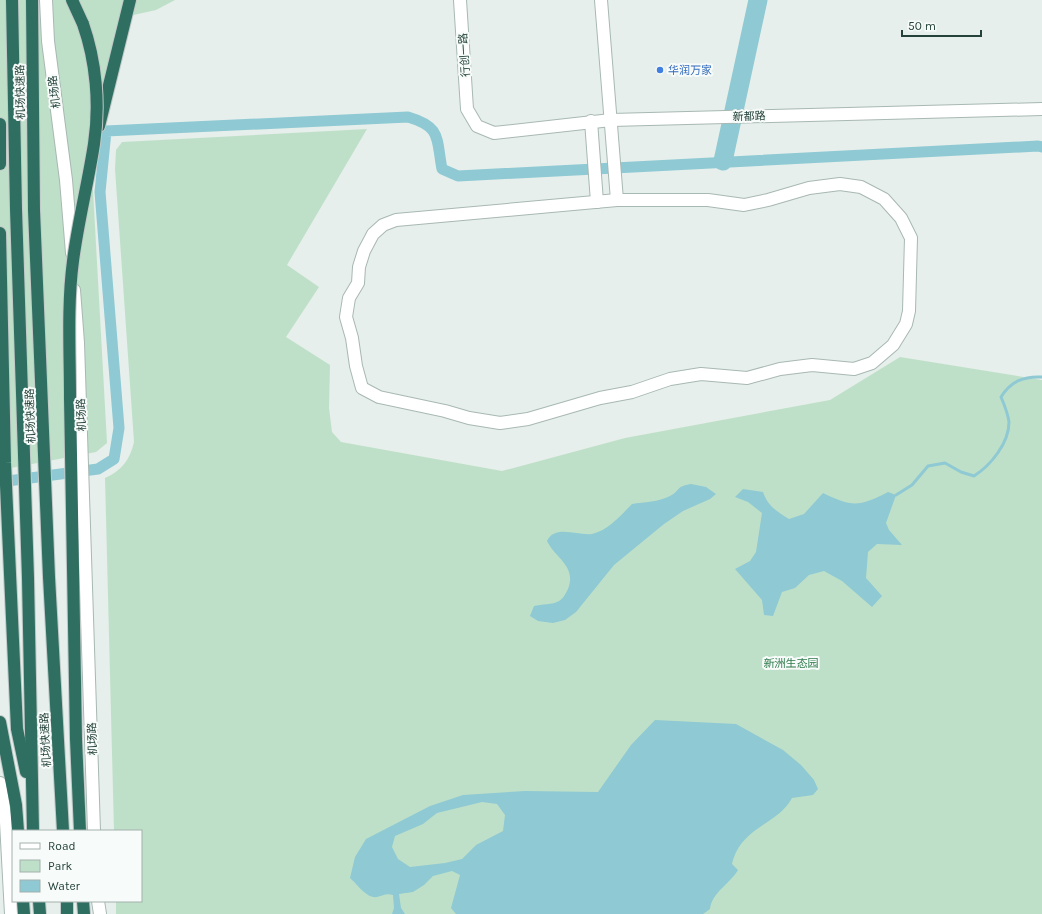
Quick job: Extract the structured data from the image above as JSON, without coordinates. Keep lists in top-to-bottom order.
{
  "streets": {
    "highway": ["机场快速路"],
    "street": ["行创一路", "机场路", "新都路"]
  },
  "crossings": [
    ["行创一路", "新都路"]
  ],
  "parks": ["新洲生态园"],
  "places": ["华润万家"],
  "legend": ["Road", "Park", "Water"],
  "scale_bar": "50 m"
}
